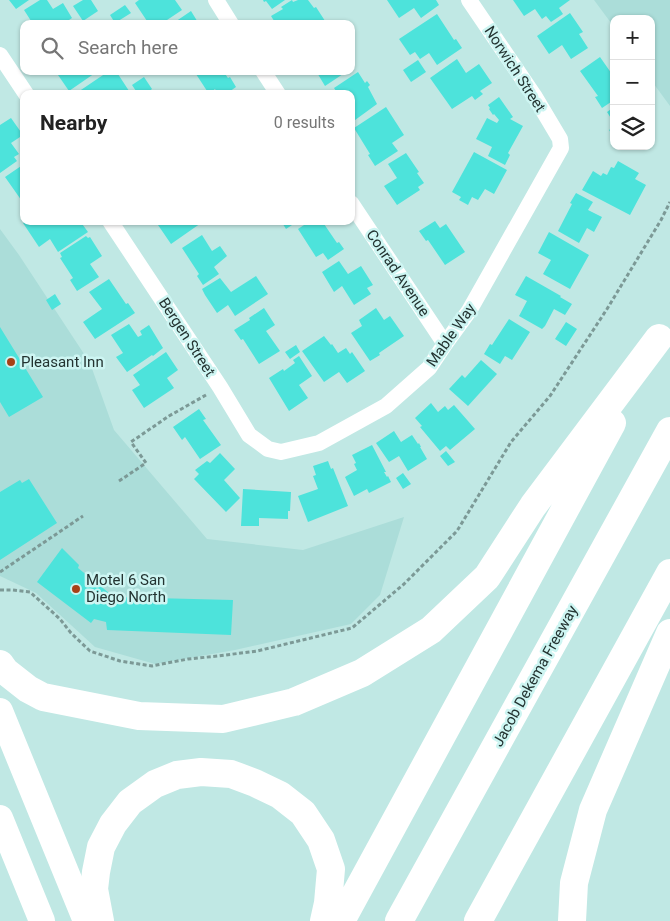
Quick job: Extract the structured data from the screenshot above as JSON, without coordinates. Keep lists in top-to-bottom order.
{
  "streets": {
    "highway": ["Jacob Dekema Freeway"],
    "street": [
      "Norwich Street",
      "Conrad Avenue",
      "Mable Way",
      "Bergen Street"
    ]
  },
  "crossings": [
    ["Norwich Street", "Mable Way"],
    ["Conrad Avenue", "Mable Way"],
    ["Mable Way", "Bergen Street"]
  ],
  "places": ["Pleasant Inn", "Motel 6 San Diego North"],
  "page": {
    "map_buttons": ["+", "−"],
    "search": "Search here",
    "heading": ["Nearby", "0 results"]
  }
}
